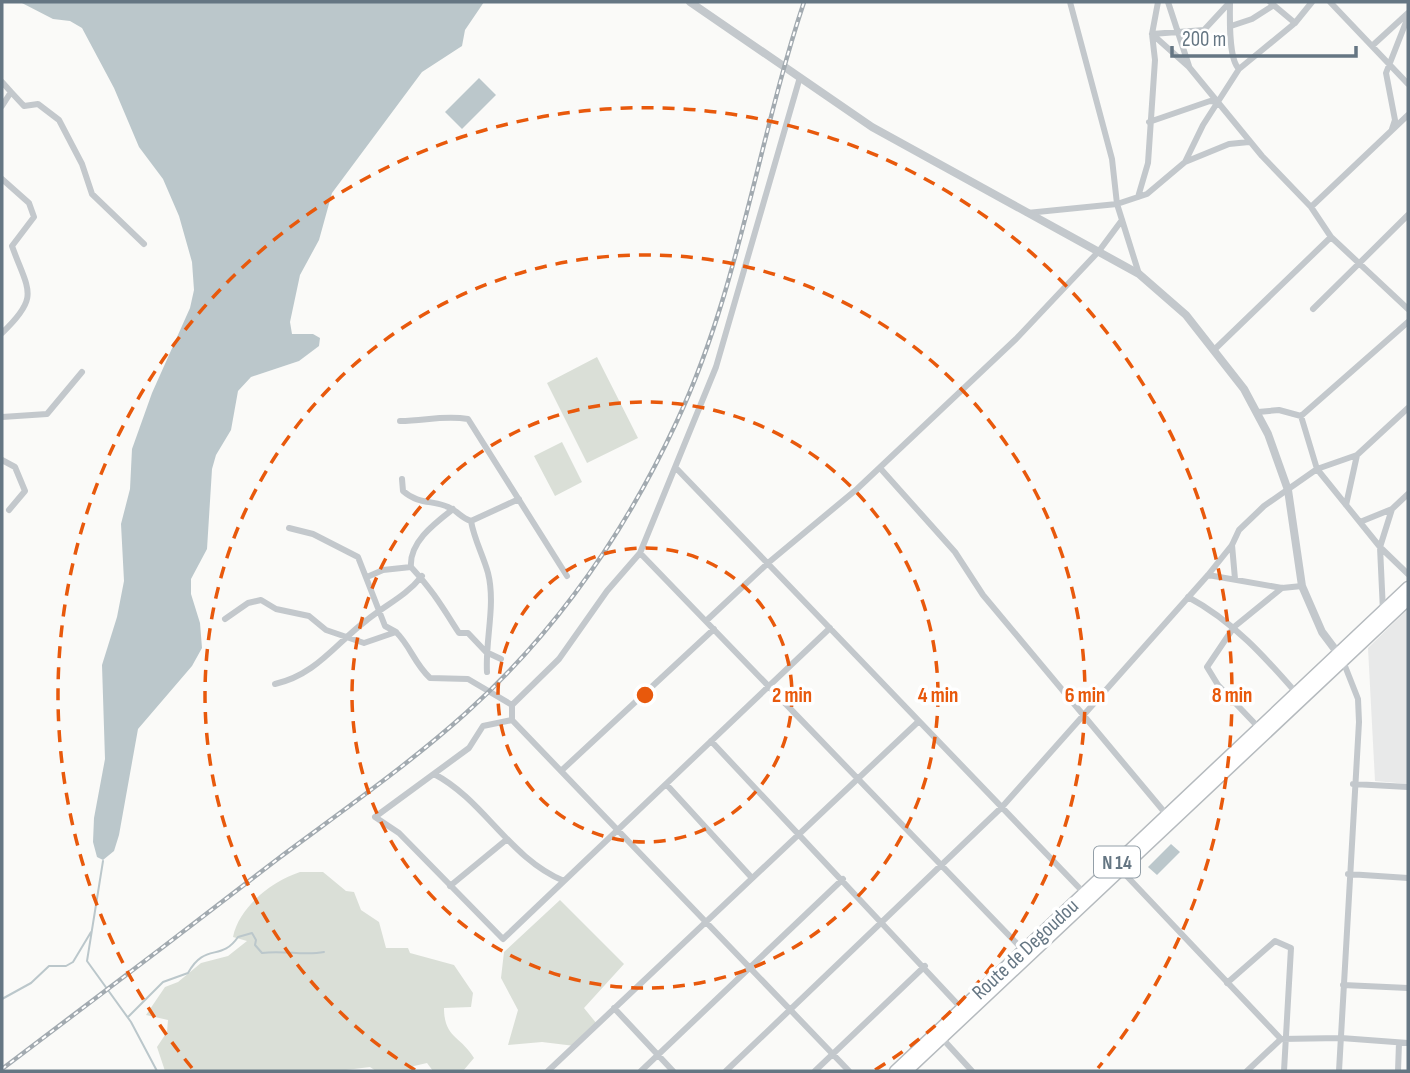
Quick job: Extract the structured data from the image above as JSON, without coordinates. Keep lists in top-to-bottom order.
{
  "streets": {
    "main road": ["N 14", "Route de Degoudou"]
  },
  "crossings": [
    ["N 14", "Route de Degoudou"]
  ],
  "scale_bar": "200 m",
  "rings": [
    "2 min",
    "4 min",
    "6 min",
    "8 min"
  ]
}
